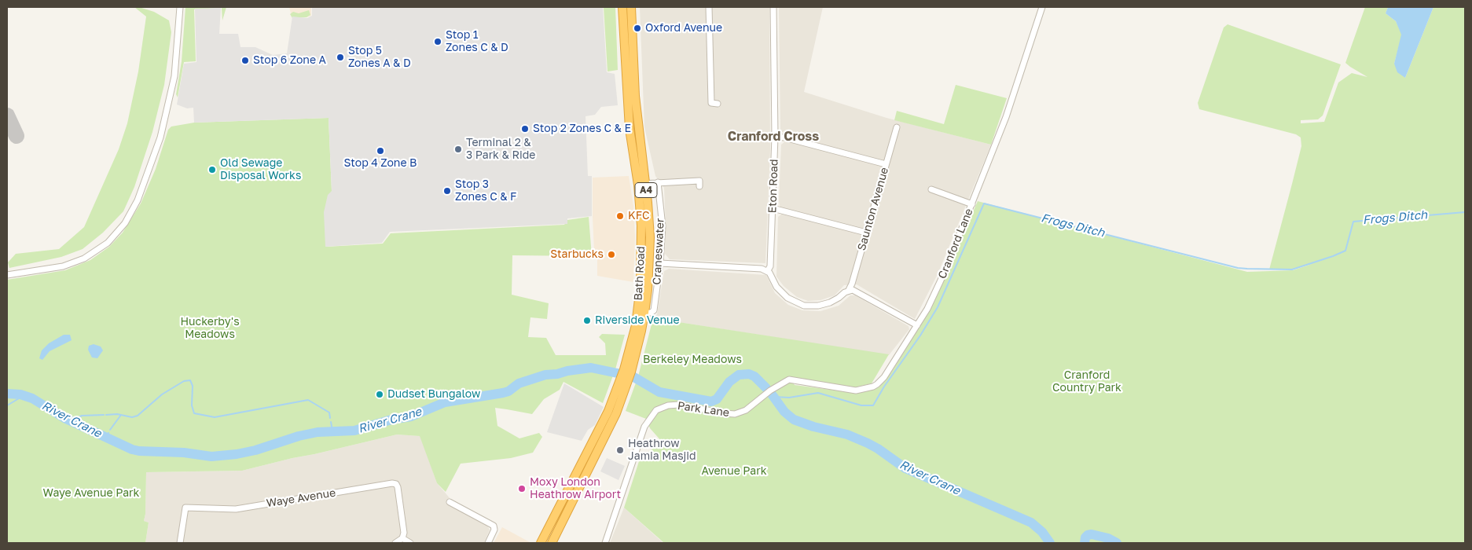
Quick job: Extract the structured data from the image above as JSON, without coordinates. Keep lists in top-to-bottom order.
{
  "streets": {
    "highway": ["A4", "Bath Road"],
    "street": [
      "Eton Road",
      "Saunton Avenue",
      "Cranford Lane",
      "Craneswater",
      "Park Lane",
      "Waye Avenue"
    ]
  },
  "crossings": [
    ["Cranford Lane", "Park Lane"],
    ["Craneswater", "Bath Road"]
  ],
  "districts": ["Cranford Cross"],
  "water": ["Frogs Ditch", "River Crane"],
  "parks": [
    "Huckerby's Meadows",
    "Berkeley Meadows",
    "Cranford Country Park",
    "Avenue Park",
    "Waye Avenue Park"
  ],
  "places": [
    "Oxford Avenue",
    "Stop 1 Zones C & D",
    "Stop 5 Zones A & D",
    "Stop 6 Zone A",
    "Stop 2 Zones C & E",
    "Terminal 2 & 3 Park & Ride",
    "Stop 4 Zone B",
    "Old Sewage Disposal Works",
    "Stop 3 Zones C & F",
    "KFC",
    "Starbucks",
    "Riverside Venue",
    "Dudset Bungalow",
    "Heathrow Jamia Masjid",
    "Moxy London Heathrow Airport"
  ]
}
